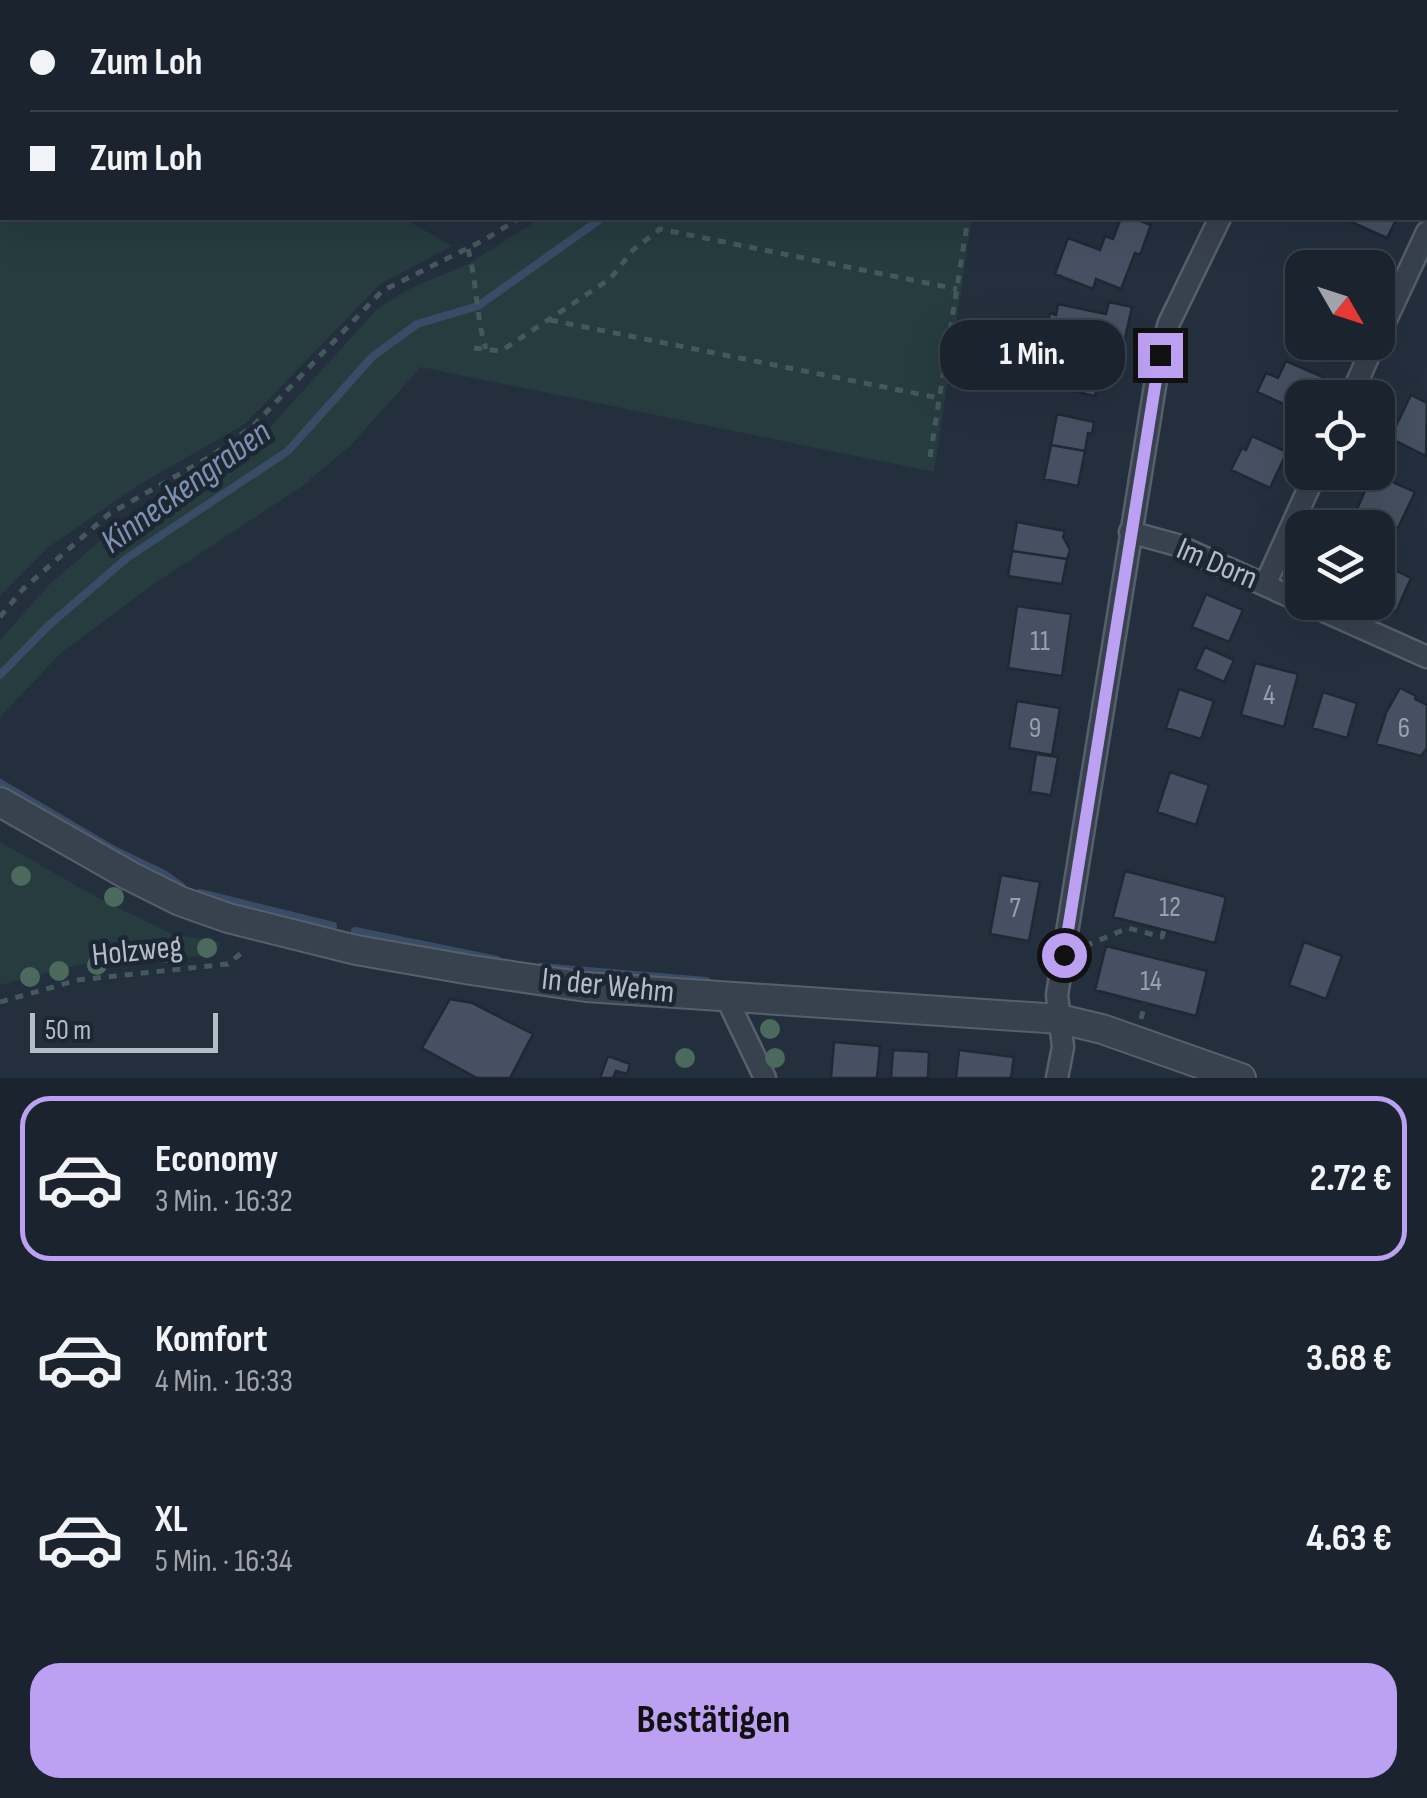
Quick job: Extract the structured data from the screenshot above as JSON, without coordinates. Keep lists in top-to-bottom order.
{
  "streets": {
    "street": ["Im Dorn", "In der Wehm"],
    "path": ["Holzweg"]
  },
  "crossings": [
    ["Holzweg", "In der Wehm"]
  ],
  "water": ["Kinneckengraben"],
  "house_numbers": [
    "11",
    "4",
    "9",
    "6",
    "12",
    "7",
    "14"
  ],
  "scale_bar": "50 m",
  "north": "bottom right",
  "page": {
    "banner": ["Zum Loh", "Zum Loh"],
    "bubble": "1 Min.",
    "scale": "50 m",
    "list": [
      {
        "name": "Economy",
        "note": "3 Min. · 16:32",
        "value": "2.72 €"
      },
      {
        "name": "Komfort",
        "note": "4 Min. · 16:33",
        "value": "3.68 €"
      },
      {
        "name": "XL",
        "note": "5 Min. · 16:34",
        "value": "4.63 €"
      }
    ],
    "buttons": "Bestätigen"
  }
}
